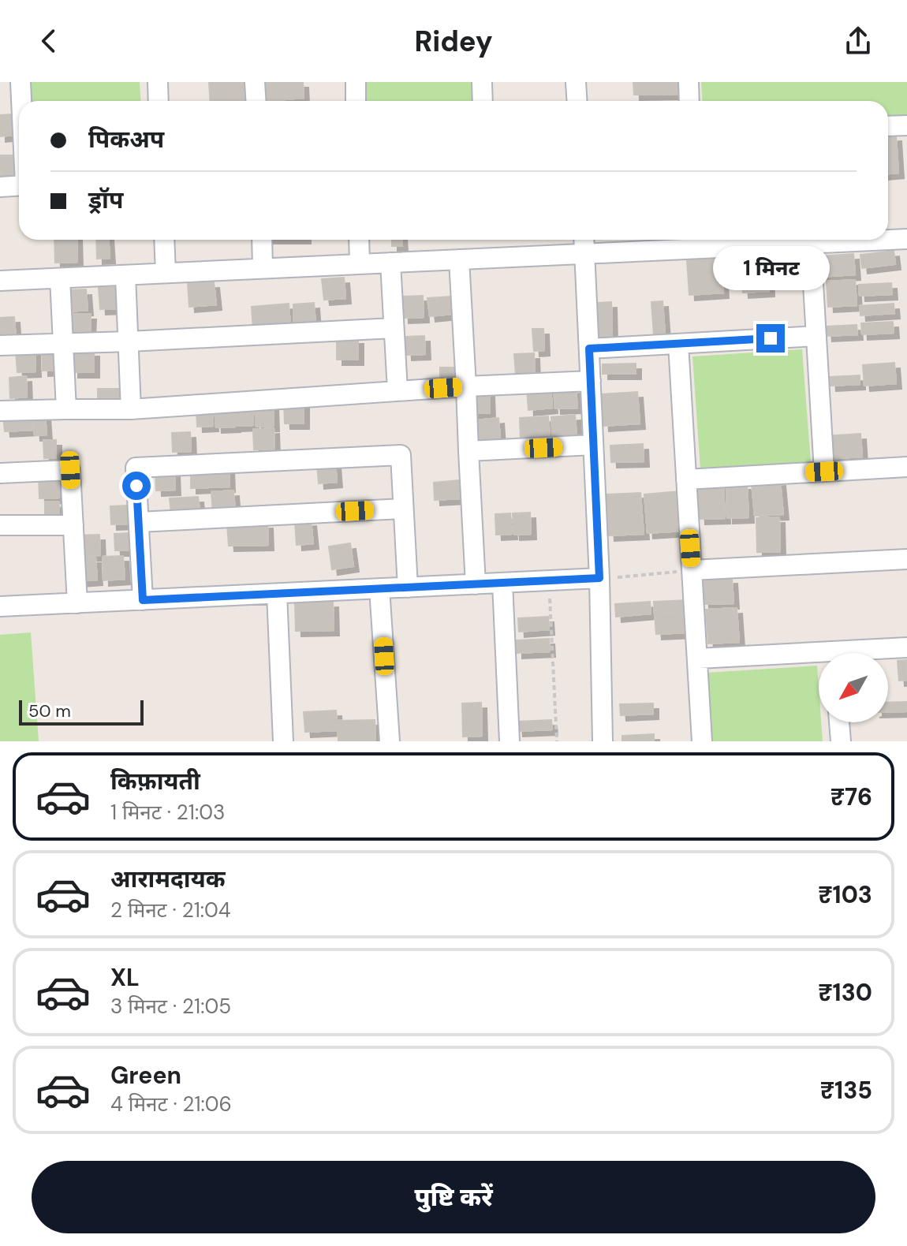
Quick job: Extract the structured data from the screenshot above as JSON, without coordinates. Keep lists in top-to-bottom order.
{
  "scale_bar": "50 m",
  "north": "bottom left",
  "page": {
    "header": "Ridey",
    "banner": ["पिकअप", "ड्रॉप"],
    "bubble": "1 मिनट",
    "scale": "50 m",
    "list": [
      {
        "name": "किफ़ायती",
        "note": "1 मिनट · 21:03",
        "value": "₹76"
      },
      {
        "name": "आरामदायक",
        "note": "2 मिनट · 21:04",
        "value": "₹103"
      },
      {
        "name": "XL",
        "note": "3 मिनट · 21:05",
        "value": "₹130"
      },
      {
        "name": "Green",
        "note": "4 मिनट · 21:06",
        "value": "₹135"
      }
    ],
    "buttons": "पुष्टि करें"
  }
}
